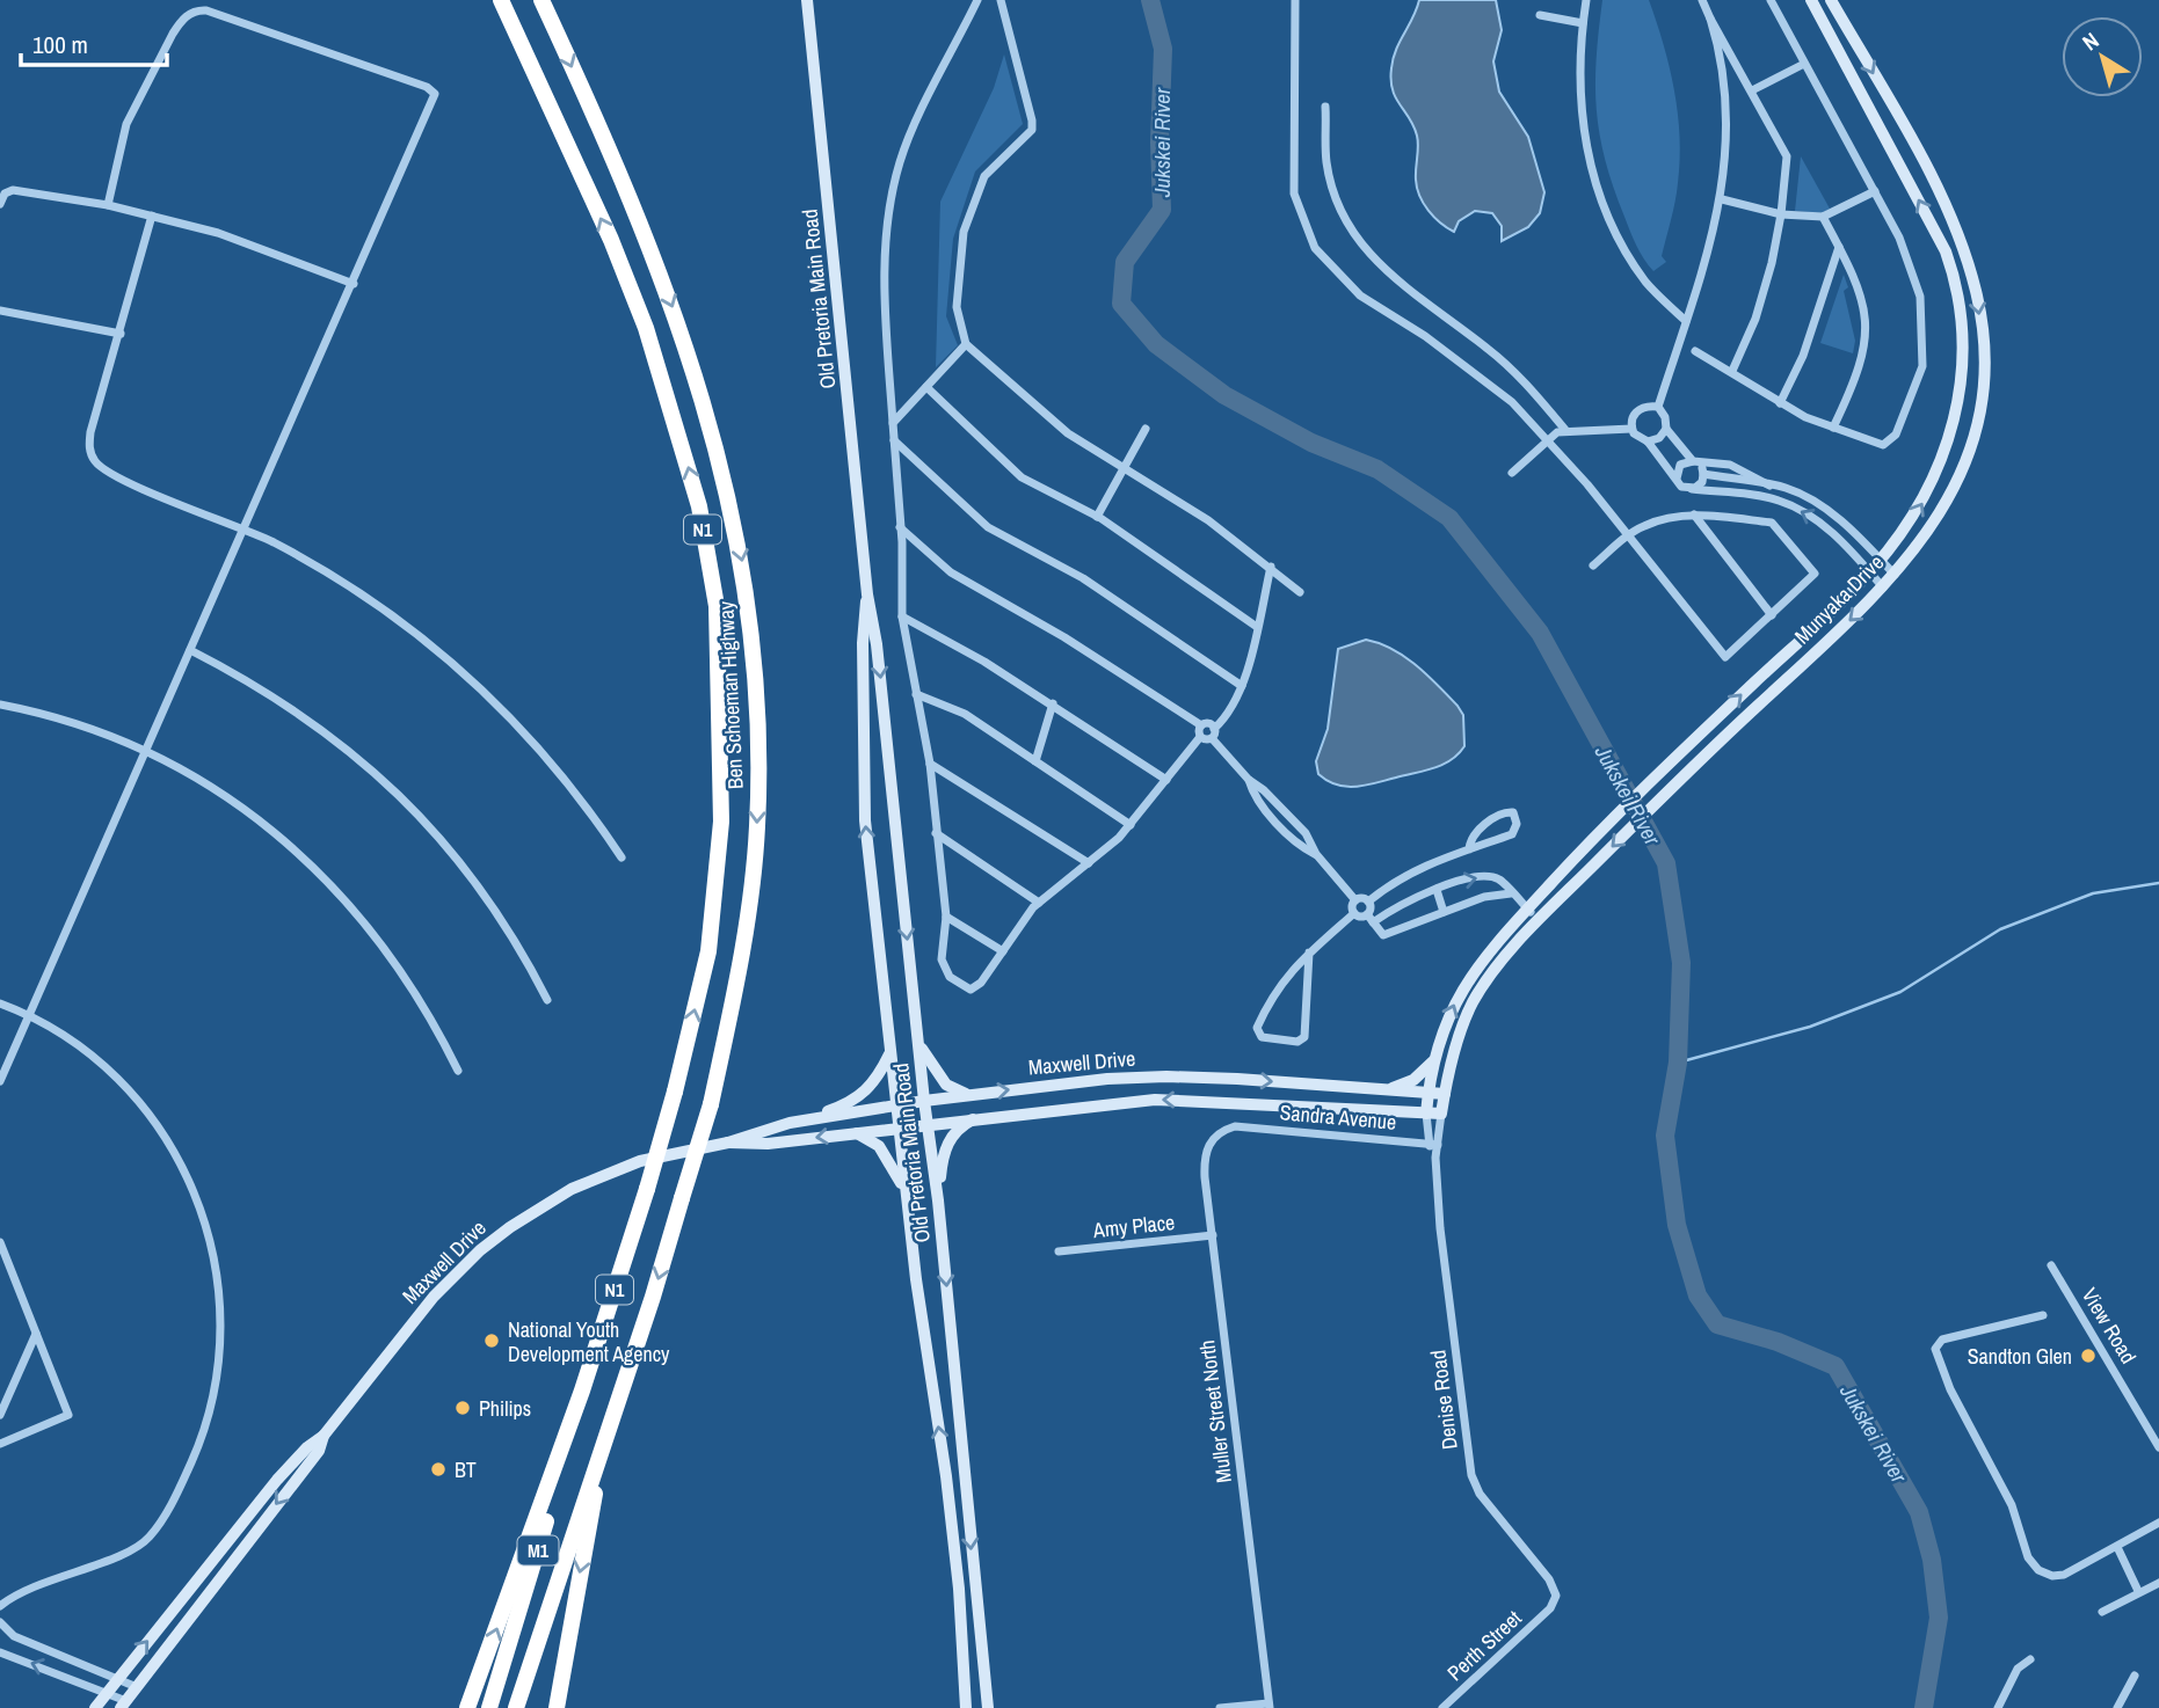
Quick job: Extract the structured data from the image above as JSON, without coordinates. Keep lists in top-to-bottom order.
{
  "streets": {
    "highway": ["N1", "Ben Schoeman Highway", "M1"],
    "main road": ["Old Pretoria Main Road", "Munyaka Drive", "Maxwell Drive"],
    "street": [
      "Sandra Avenue",
      "Amy Place",
      "View Road",
      "Denise Road",
      "Muller Street North",
      "Perth Street"
    ]
  },
  "crossings": [
    ["Old Pretoria Main Road", "Maxwell Drive"],
    ["Munyaka Drive", "Maxwell Drive"],
    ["Munyaka Drive", "Denise Road"],
    ["Ben Schoeman Highway", "M1"],
    ["Maxwell Drive", "Denise Road"],
    ["Sandra Avenue", "Denise Road"],
    ["Sandra Avenue", "Muller Street North"],
    ["Amy Place", "Muller Street North"],
    ["Denise Road", "Perth Street"]
  ],
  "water": ["Jukskei River"],
  "places": [
    "National Youth Development Agency",
    "Sandton Glen",
    "Philips",
    "BT"
  ],
  "scale_bar": "100 m",
  "north": "top left"
}
